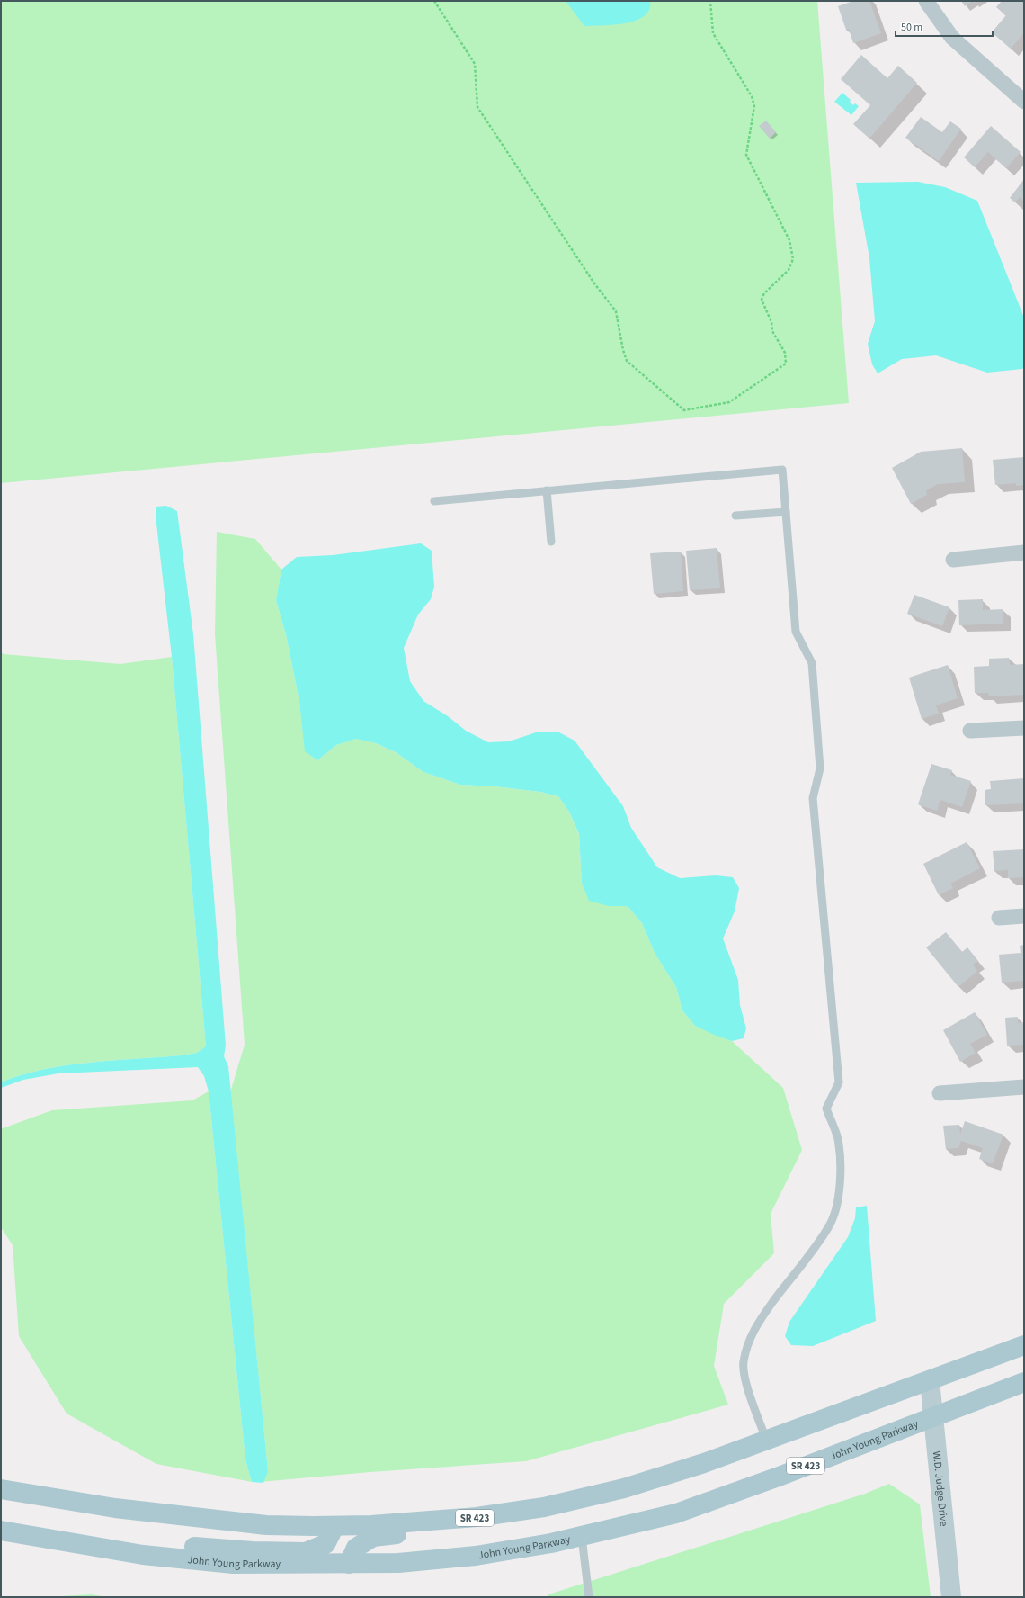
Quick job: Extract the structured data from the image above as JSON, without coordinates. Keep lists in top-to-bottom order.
{
  "streets": {
    "main road": ["John Young Parkway", "SR 423"],
    "street": ["W.D. Judge Drive"]
  },
  "crossings": [
    ["John Young Parkway", "W.D. Judge Drive"],
    ["SR 423", "W.D. Judge Drive"]
  ],
  "scale_bar": "50 m"
}
